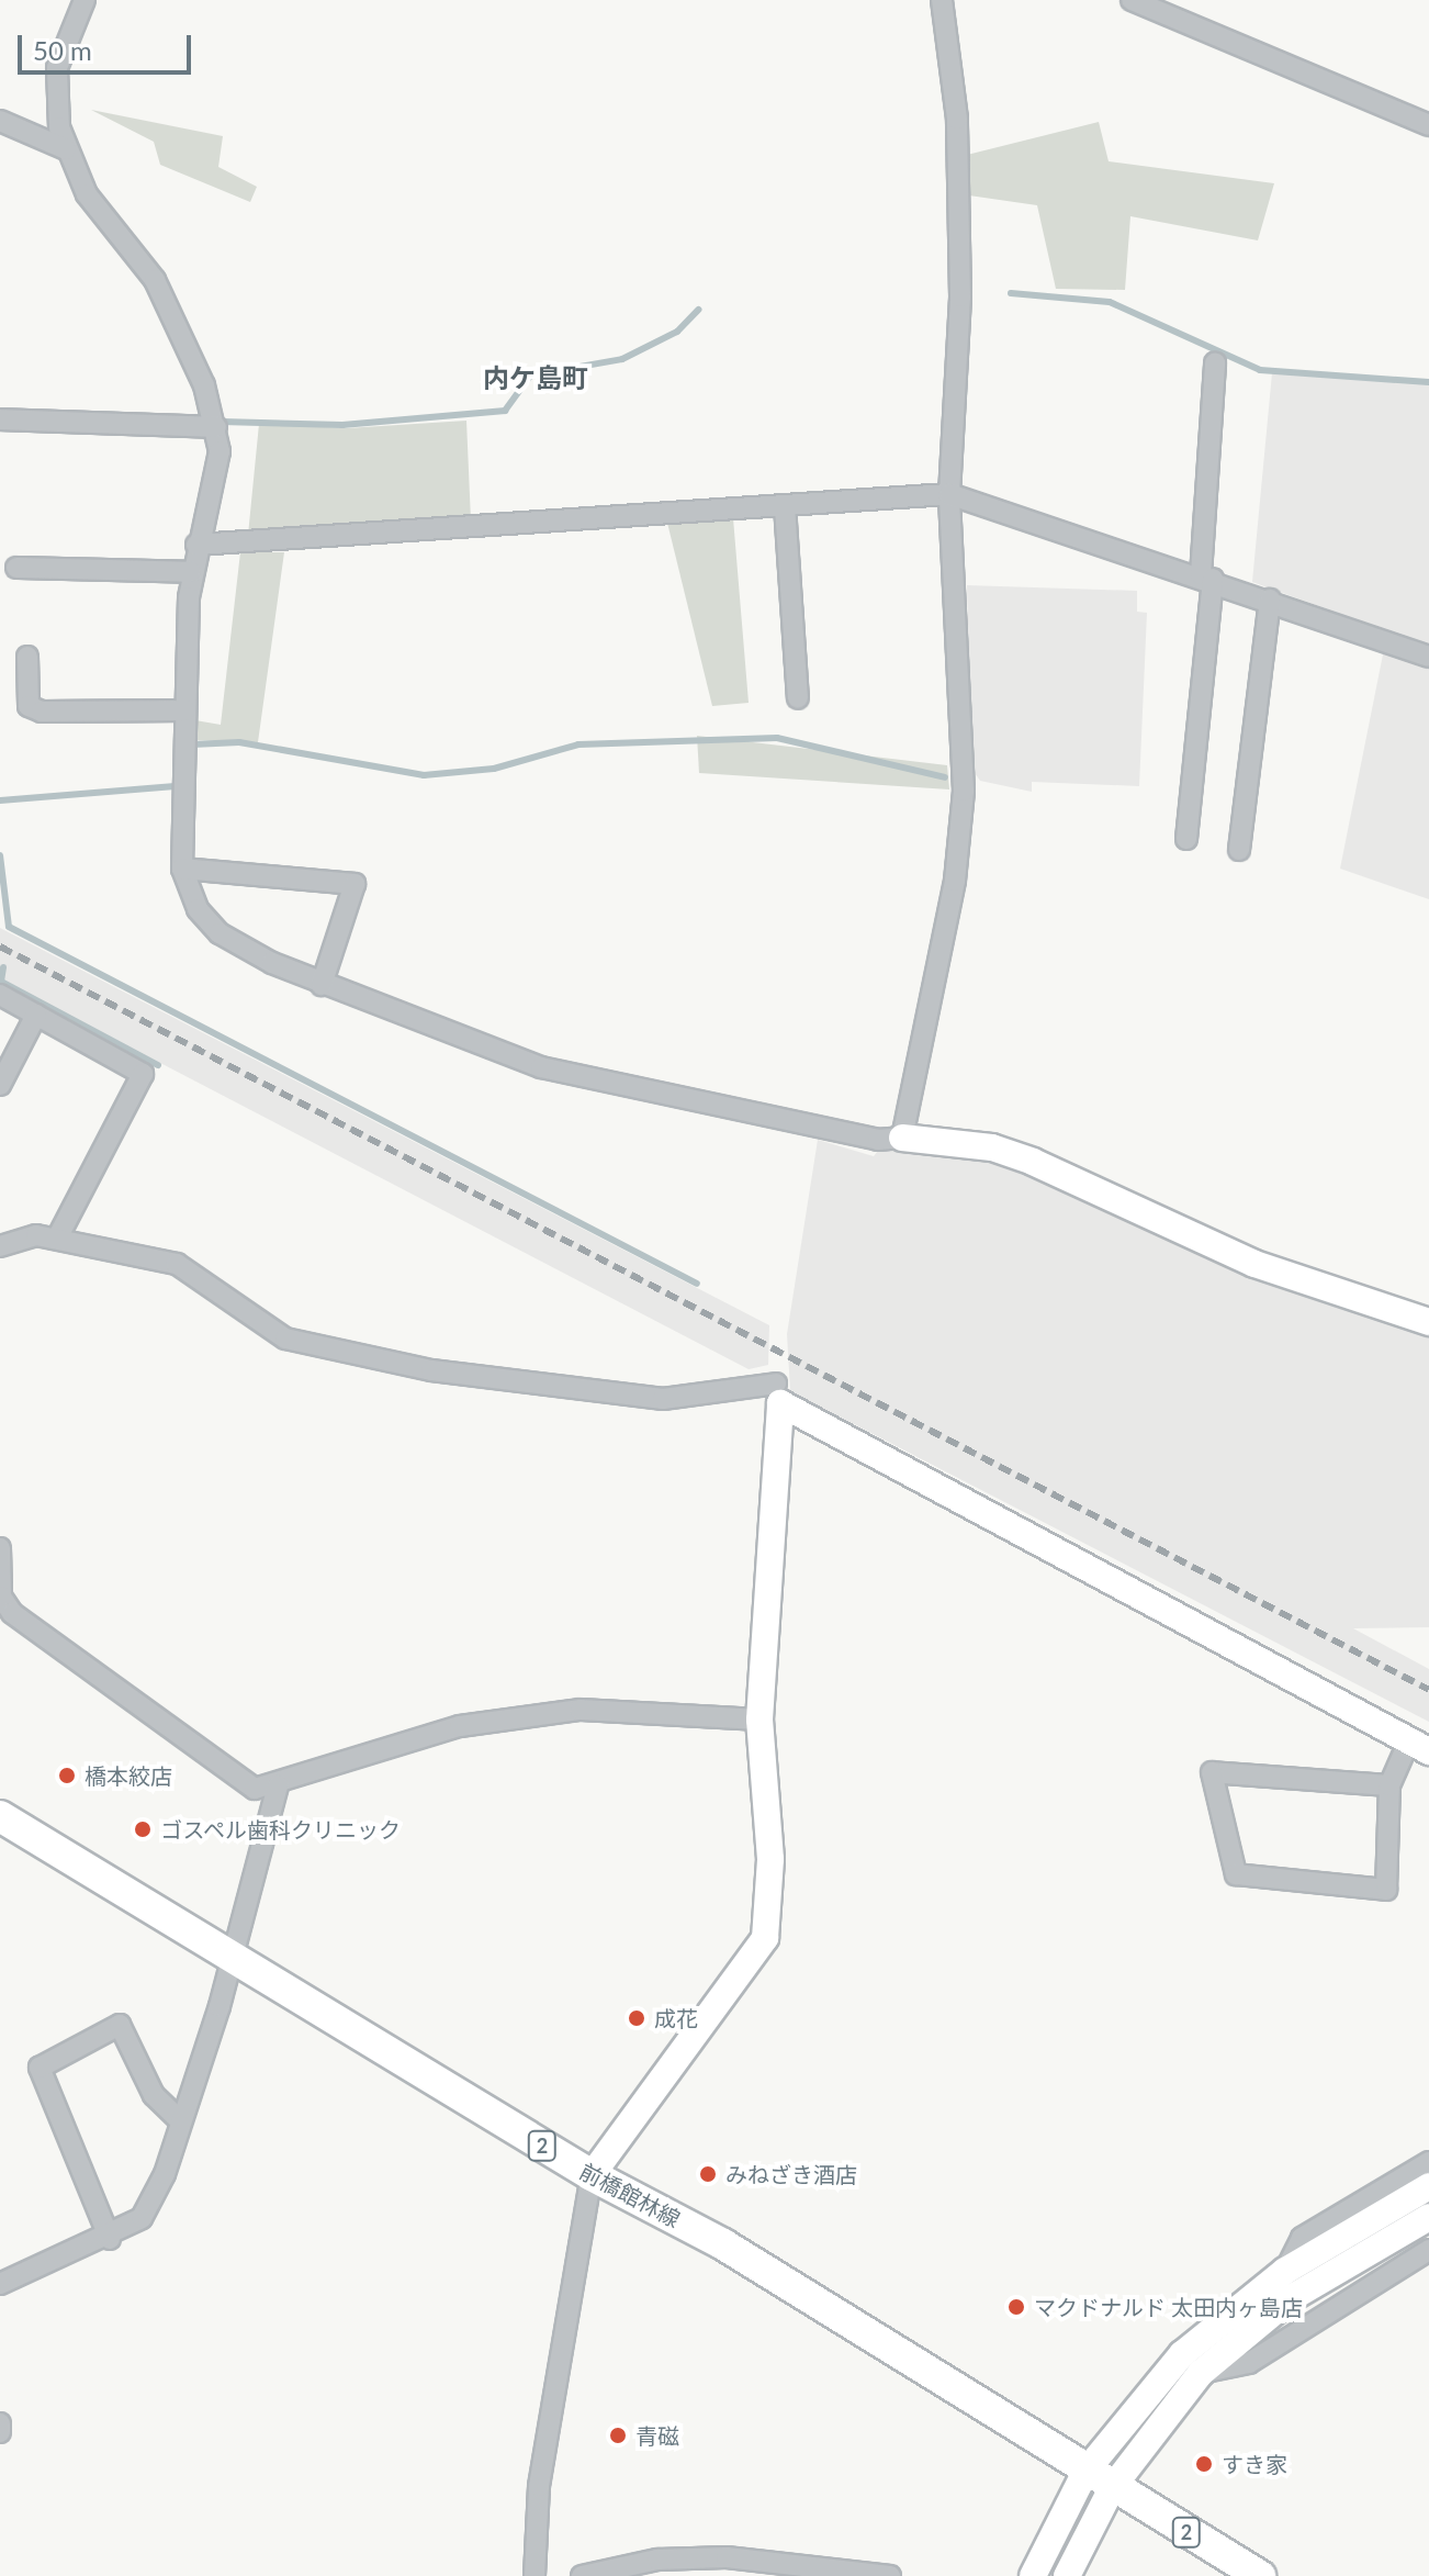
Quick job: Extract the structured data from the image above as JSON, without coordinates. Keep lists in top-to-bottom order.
{
  "streets": {
    "main road": ["2", "前橋館林線"]
  },
  "districts": ["内ケ島町"],
  "places": [
    "橋本絞店",
    "ゴスペル歯科クリニック",
    "成花",
    "みねざき酒店",
    "マクドナルド 太田内ヶ島店",
    "青磁",
    "すき家"
  ],
  "scale_bar": "50 m"
}
